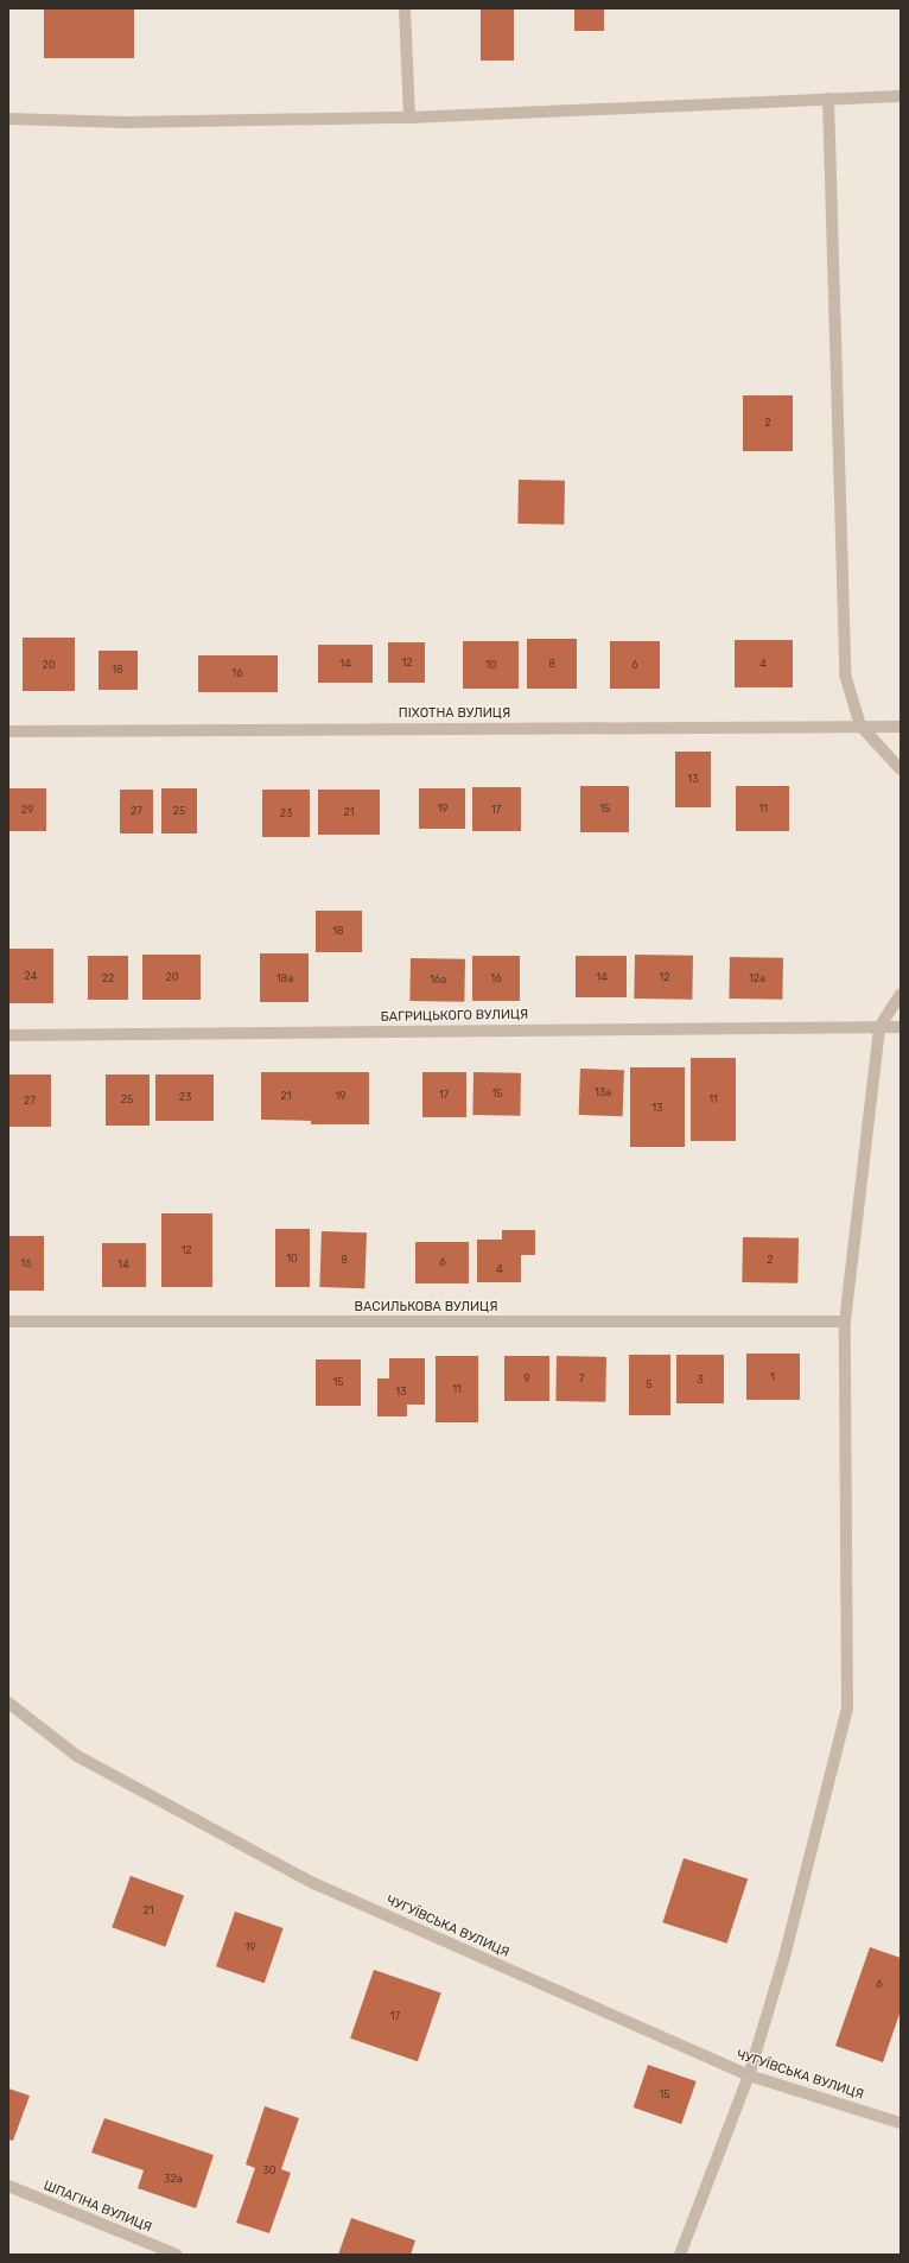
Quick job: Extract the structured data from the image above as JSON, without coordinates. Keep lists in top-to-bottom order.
{
  "streets": {
    "street": [
      "ПІХОТНА ВУЛИЦЯ",
      "БАГРИЦЬКОГО ВУЛИЦЯ",
      "ВАСИЛЬКОВА ВУЛИЦЯ",
      "ЧУГУЇВСЬКА ВУЛИЦЯ",
      "ШПАГІНА ВУЛИЦЯ"
    ]
  },
  "house_numbers": [
    "2",
    "12",
    "14",
    "8",
    "4",
    "20",
    "10",
    "6",
    "18",
    "16",
    "13",
    "19",
    "15",
    "11",
    "29",
    "17",
    "27",
    "25",
    "21",
    "23",
    "18",
    "24",
    "20",
    "14",
    "12",
    "22",
    "18а",
    "16",
    "12а",
    "16а",
    "13а",
    "15",
    "17",
    "21",
    "19",
    "23",
    "25",
    "11",
    "27",
    "13",
    "12",
    "10",
    "8",
    "2",
    "6",
    "16",
    "14",
    "4",
    "1",
    "9",
    "7",
    "3",
    "15",
    "5",
    "11",
    "13",
    "21",
    "19",
    "6",
    "17",
    "15",
    "30",
    "32а"
  ]
}
